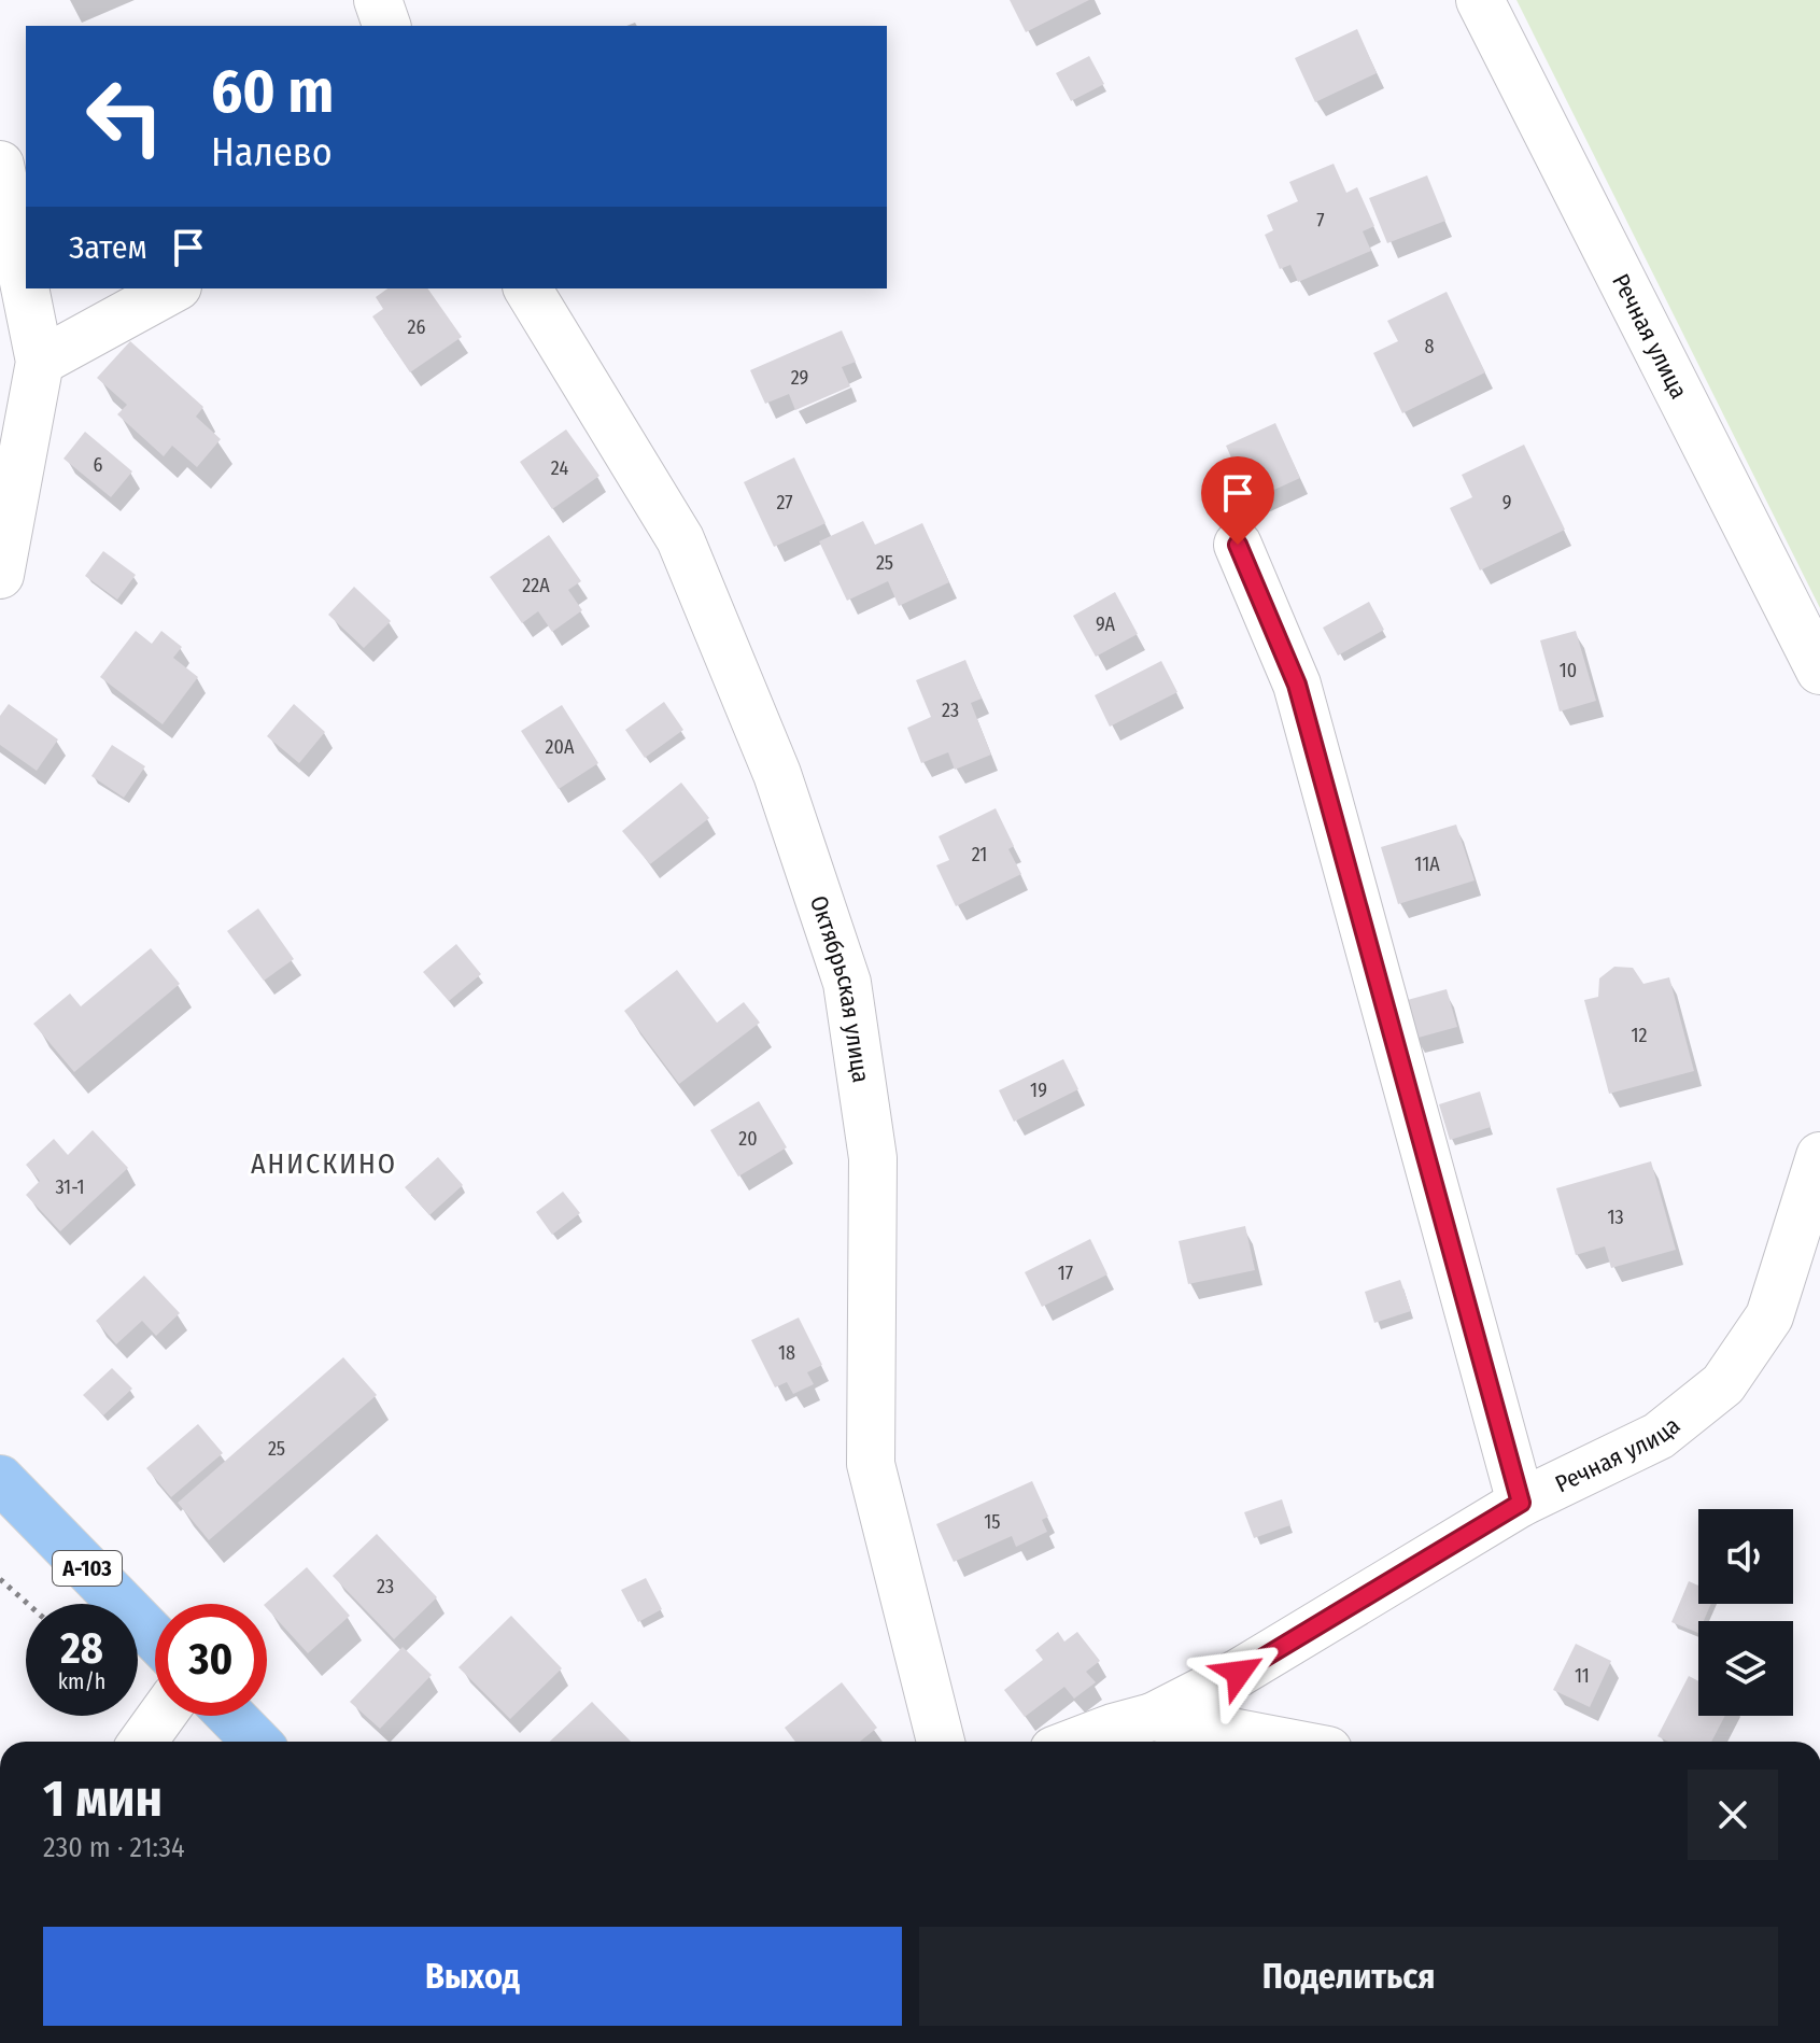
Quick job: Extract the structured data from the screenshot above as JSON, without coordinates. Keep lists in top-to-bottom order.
{
  "streets": {
    "main road": ["А-103"],
    "street": ["Речная улица", "Октябрьская улица"]
  },
  "districts": ["АНИСКИНО"],
  "house_numbers": [
    "7",
    "26",
    "8",
    "29",
    "6",
    "24",
    "27",
    "9",
    "25",
    "22А",
    "9А",
    "10",
    "23",
    "20А",
    "21",
    "11А",
    "12",
    "19",
    "20",
    "31-1",
    "13",
    "17",
    "18",
    "25",
    "15",
    "23",
    "11"
  ],
  "page": {
    "turn": ["60 m", "Налево"],
    "then": "Затем",
    "speed": "28 km/h",
    "limit": "30",
    "heading": ["1 мин", "230 m · 21:34"],
    "buttons": ["Выход", "Поделиться"]
  }
}
